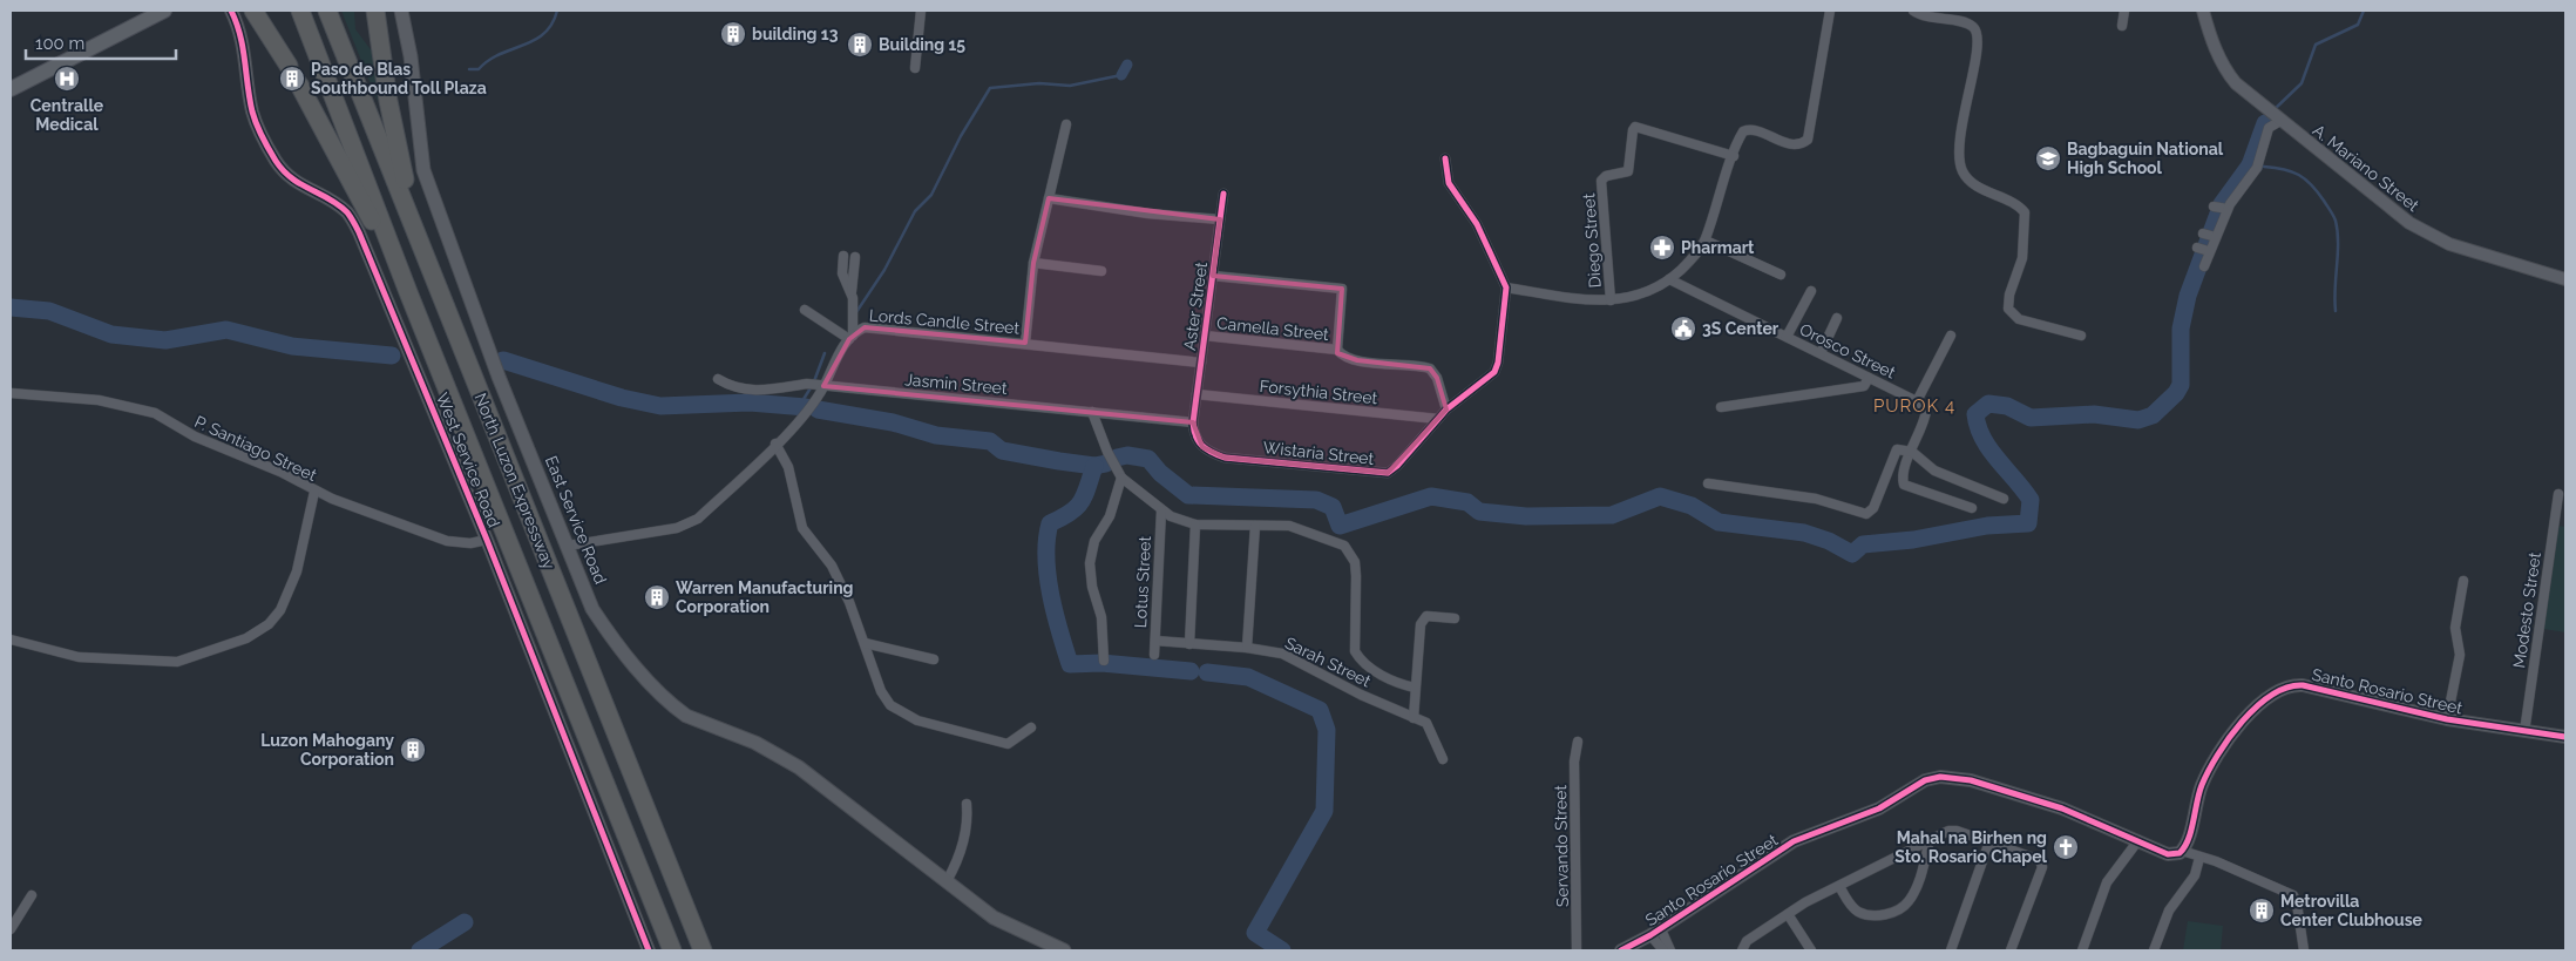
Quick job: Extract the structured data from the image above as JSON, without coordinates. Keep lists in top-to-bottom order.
{
  "streets": {
    "highway": ["North Luzon Expressway"],
    "main road": ["East Service Road"],
    "street": [
      "A. Mariano Street",
      "Diego Street",
      "Aster Street",
      "Lords Candle Street",
      "Camella Street",
      "Orosco Street",
      "Jasmin Street",
      "Forsythia Street",
      "P. Santiago Street",
      "Wistaria Street",
      "West Service Road",
      "Lotus Street",
      "Modesto Street",
      "Sarah Street",
      "Santo Rosario Street",
      "Servando Street"
    ]
  },
  "crossings": [
    ["Aster Street", "Lords Candle Street"],
    ["Aster Street", "Camella Street"],
    ["Aster Street", "Jasmin Street"],
    ["Aster Street", "Forsythia Street"],
    ["Aster Street", "Wistaria Street"],
    ["Lords Candle Street", "Jasmin Street"],
    ["Lords Candle Street", "East Service Road"],
    ["Jasmin Street", "Wistaria Street"],
    ["Forsythia Street", "Wistaria Street"],
    ["P. Santiago Street", "West Service Road"],
    ["Lotus Street", "Sarah Street"],
    ["Modesto Street", "Santo Rosario Street"]
  ],
  "districts": ["PUROK 4"],
  "places": {
    "building": [
      "building 13",
      "Building 15",
      "Paso de Blas Southbound Toll Plaza",
      "Warren Manufacturing Corporation",
      "Luzon Mahogany Corporation",
      "Metrovilla Center Clubhouse"
    ],
    "hospital": ["Centralle Medical"],
    "school or university": ["Bagbaguin National High School"],
    "pharmacy": ["Pharmart"],
    "public building": ["3S Center"],
    "church": ["Mahal na Birhen ng Sto. Rosario Chapel"]
  },
  "scale_bar": "100 m"
}
